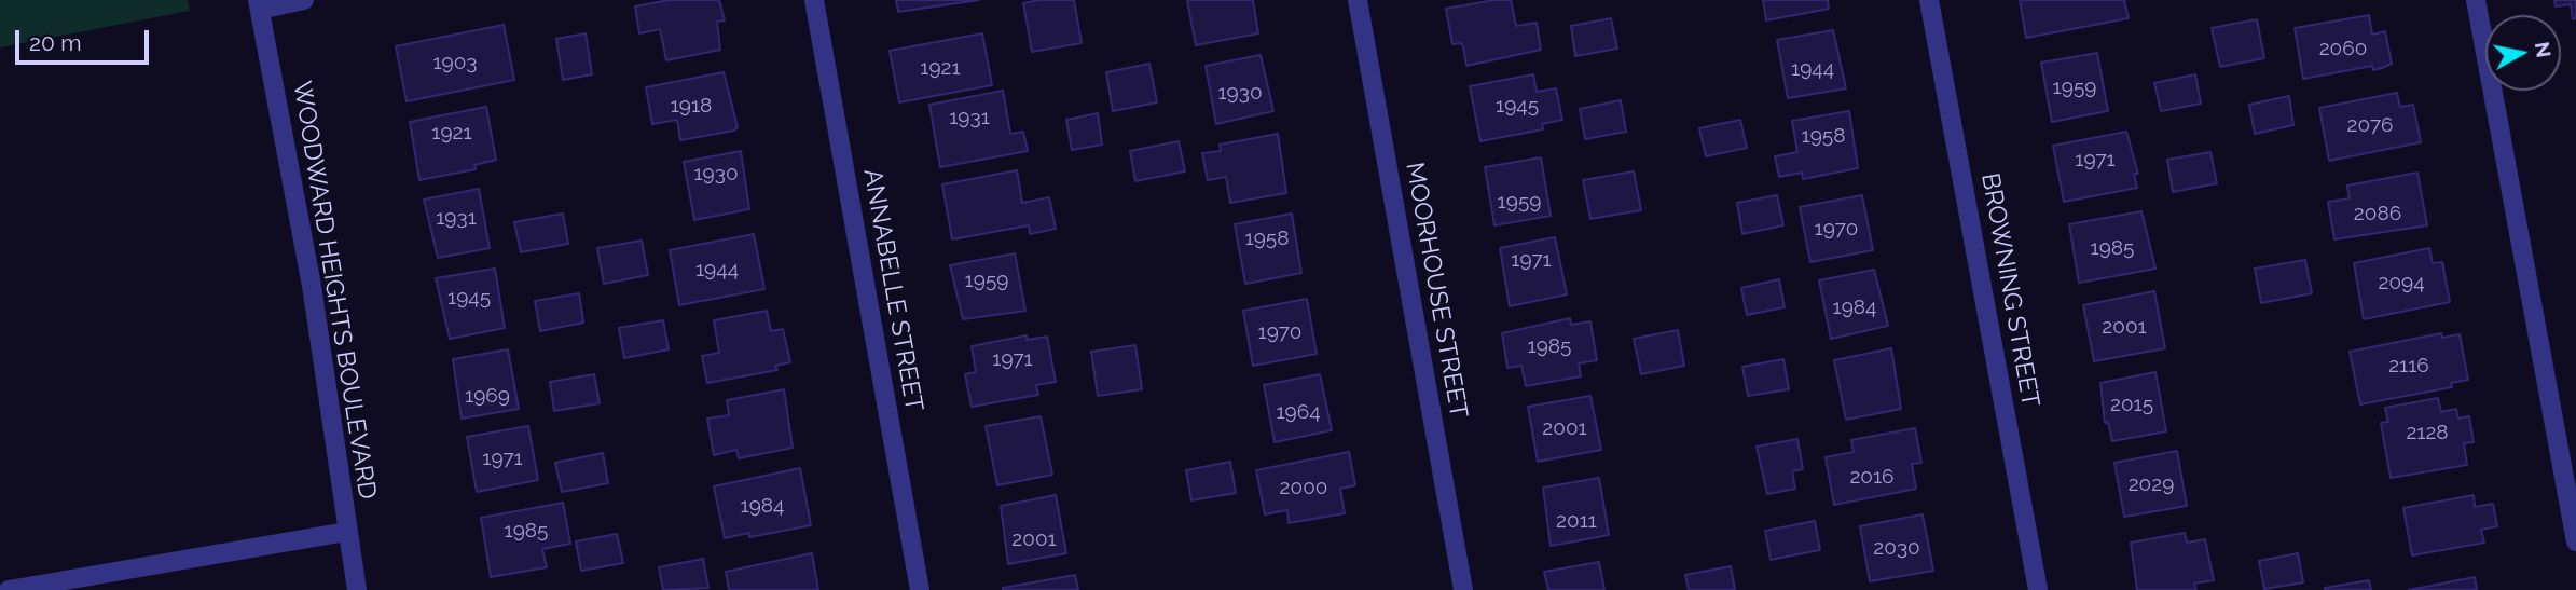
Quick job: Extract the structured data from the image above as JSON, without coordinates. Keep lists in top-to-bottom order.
{
  "streets": {
    "street": [
      "WOODWARD HEIGHTS BOULEVARD",
      "ANNABELLE STREET",
      "MOORHOUSE STREET",
      "BROWNING STREET"
    ]
  },
  "house_numbers": [
    "2060",
    "1903",
    "1921",
    "1944",
    "1959",
    "1930",
    "1918",
    "1945",
    "1931",
    "2076",
    "1921",
    "1958",
    "1971",
    "1930",
    "1959",
    "2086",
    "1931",
    "1970",
    "1958",
    "1985",
    "1971",
    "1944",
    "1959",
    "2094",
    "1945",
    "1984",
    "2001",
    "1970",
    "1985",
    "1971",
    "2116",
    "1969",
    "2015",
    "1964",
    "2001",
    "2128",
    "1971",
    "2016",
    "2029",
    "2000",
    "1984",
    "2011",
    "1985",
    "2001",
    "2030"
  ],
  "scale_bar": "20 m",
  "north": "right"
}
